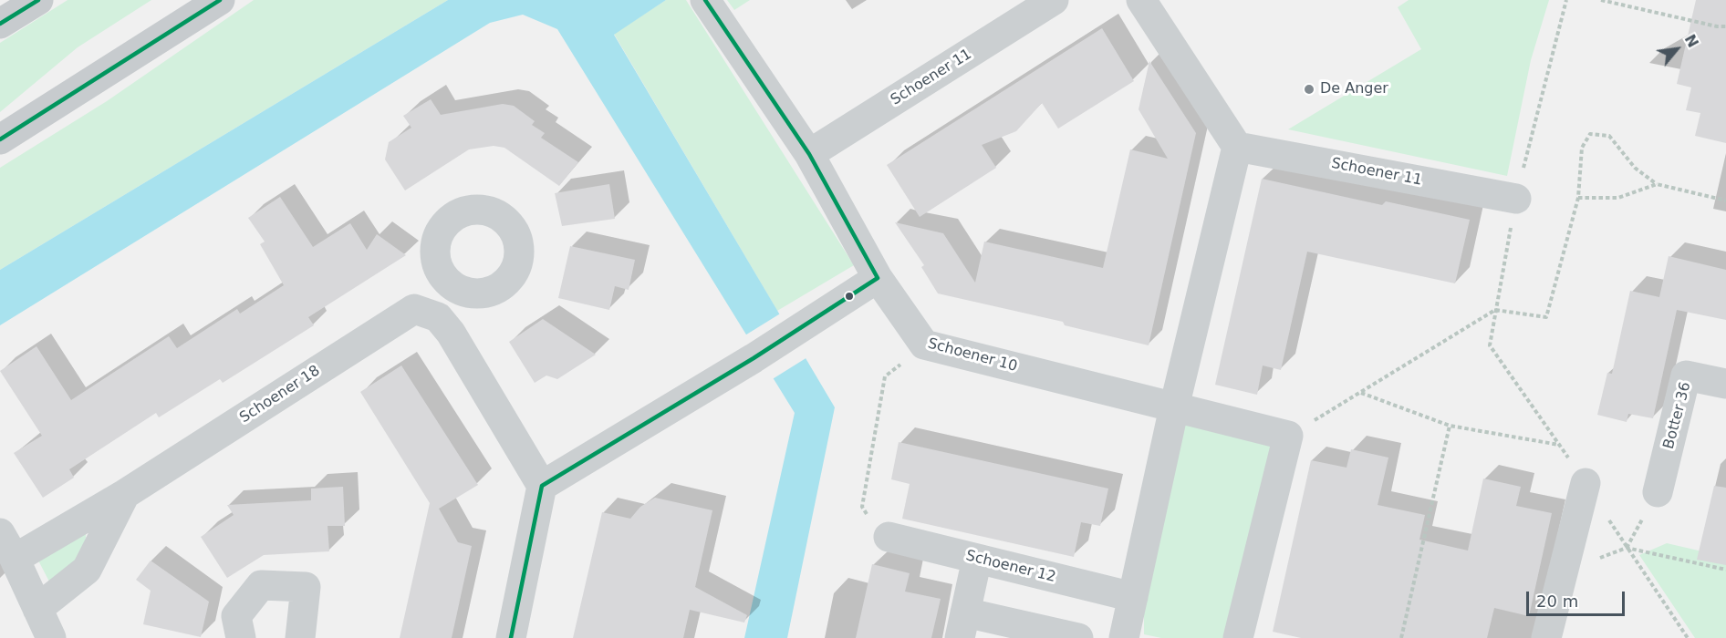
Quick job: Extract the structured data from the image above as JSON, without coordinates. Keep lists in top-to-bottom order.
{
  "streets": {
    "street": [
      "Schoener 11",
      "Schoener 10",
      "Schoener 18",
      "Botter 36",
      "Schoener 12"
    ]
  },
  "crossings": [
    ["Schoener 11", "Schoener 10"]
  ],
  "places": ["De Anger"],
  "scale_bar": "20 m",
  "north": "top right"
}
